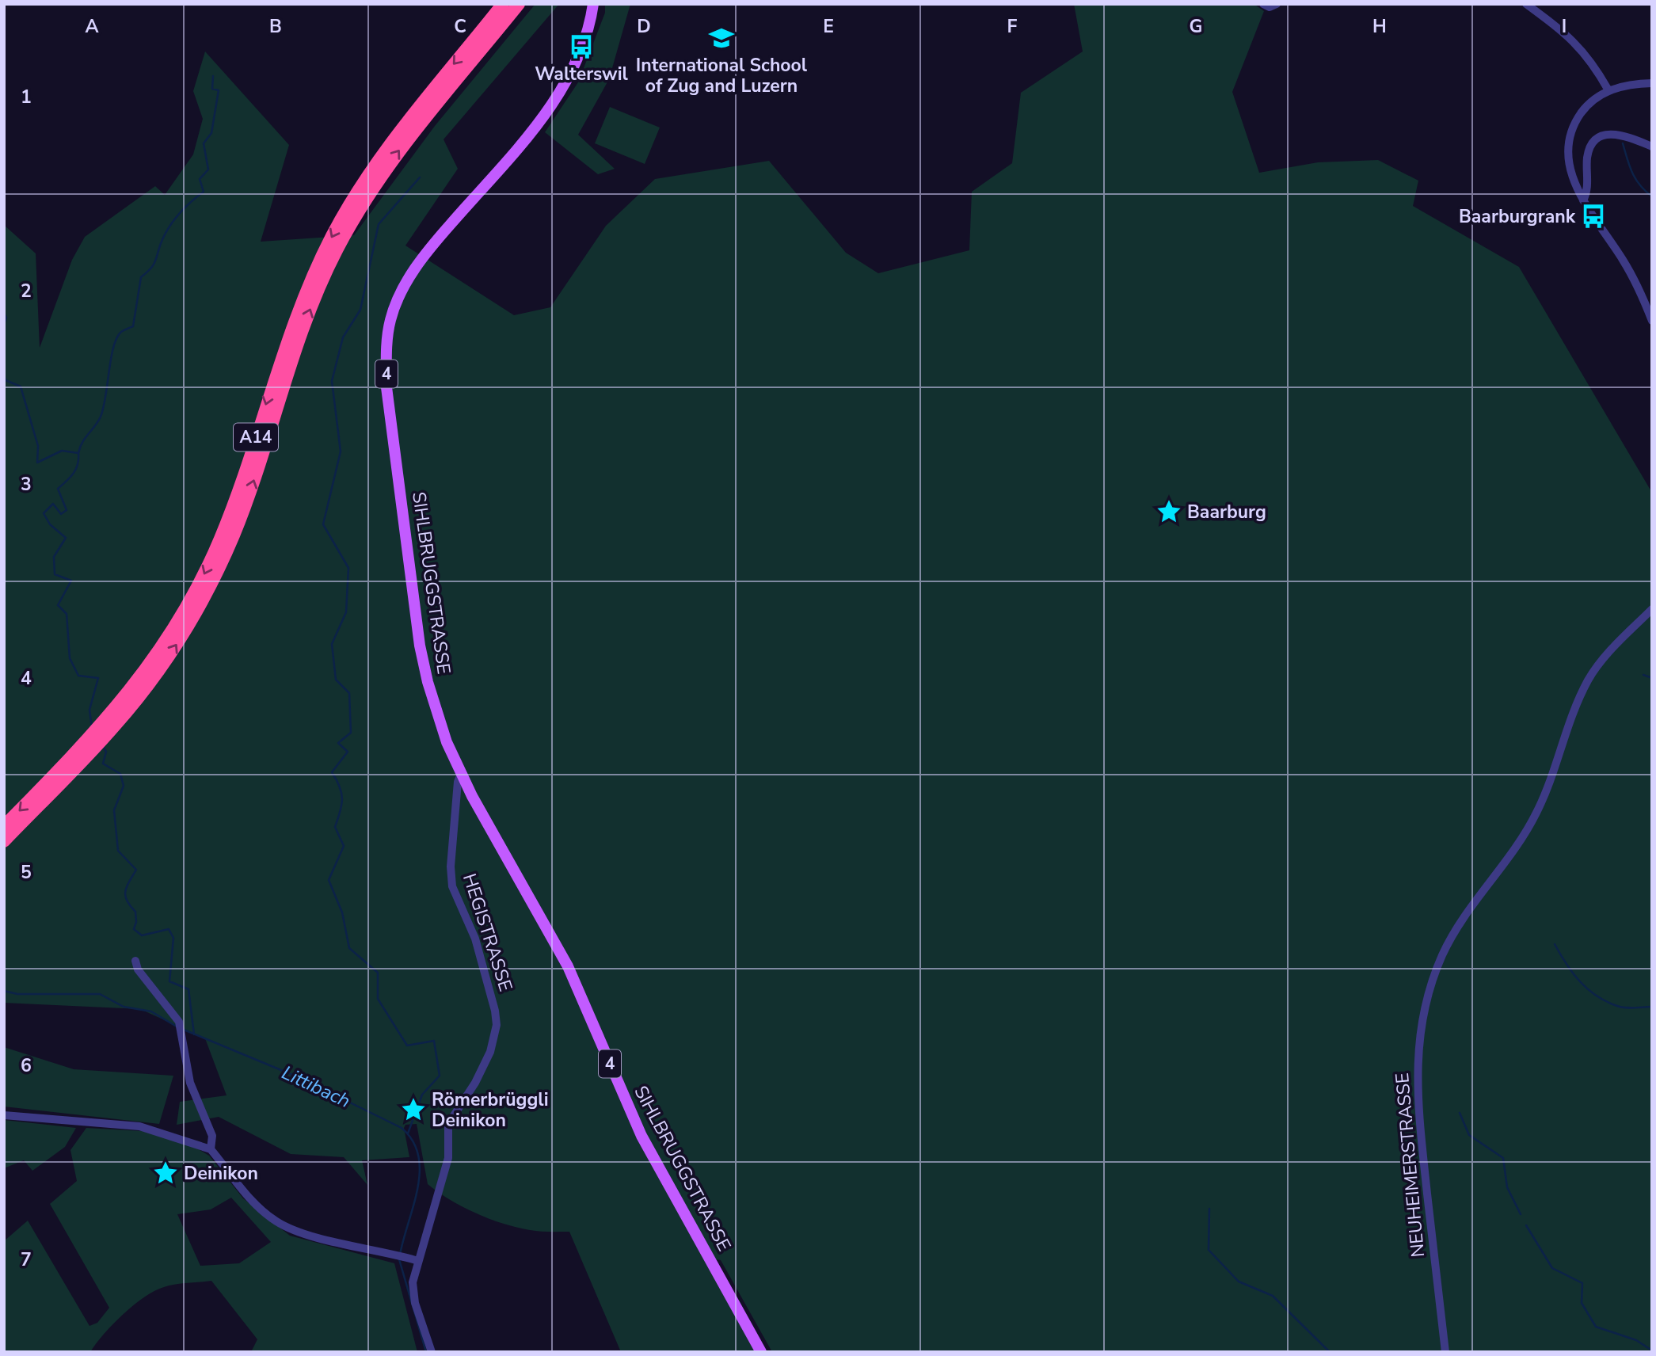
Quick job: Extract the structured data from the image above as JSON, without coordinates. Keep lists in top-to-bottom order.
{
  "streets": {
    "highway": ["A14"],
    "main road": ["4", "SIHLBRUGGSTRASSE"],
    "street": ["HEGISTRASSE", "NEUHEIMERSTRASSE"]
  },
  "crossings": [
    ["SIHLBRUGGSTRASSE", "HEGISTRASSE"]
  ],
  "water": ["Littibach"],
  "places": {
    "school or university": ["International School of Zug and Luzern"],
    "bus stop": ["Walterswil", "Baarburgrank"],
    "place": ["Baarburg", "Römerbrüggli Deinikon", "Deinikon"]
  },
  "grid": {
    "columns": [
      "A",
      "B",
      "C",
      "D",
      "E",
      "F",
      "G",
      "H",
      "I"
    ],
    "rows": [
      "1",
      "2",
      "3",
      "4",
      "5",
      "6",
      "7"
    ]
  }
}
